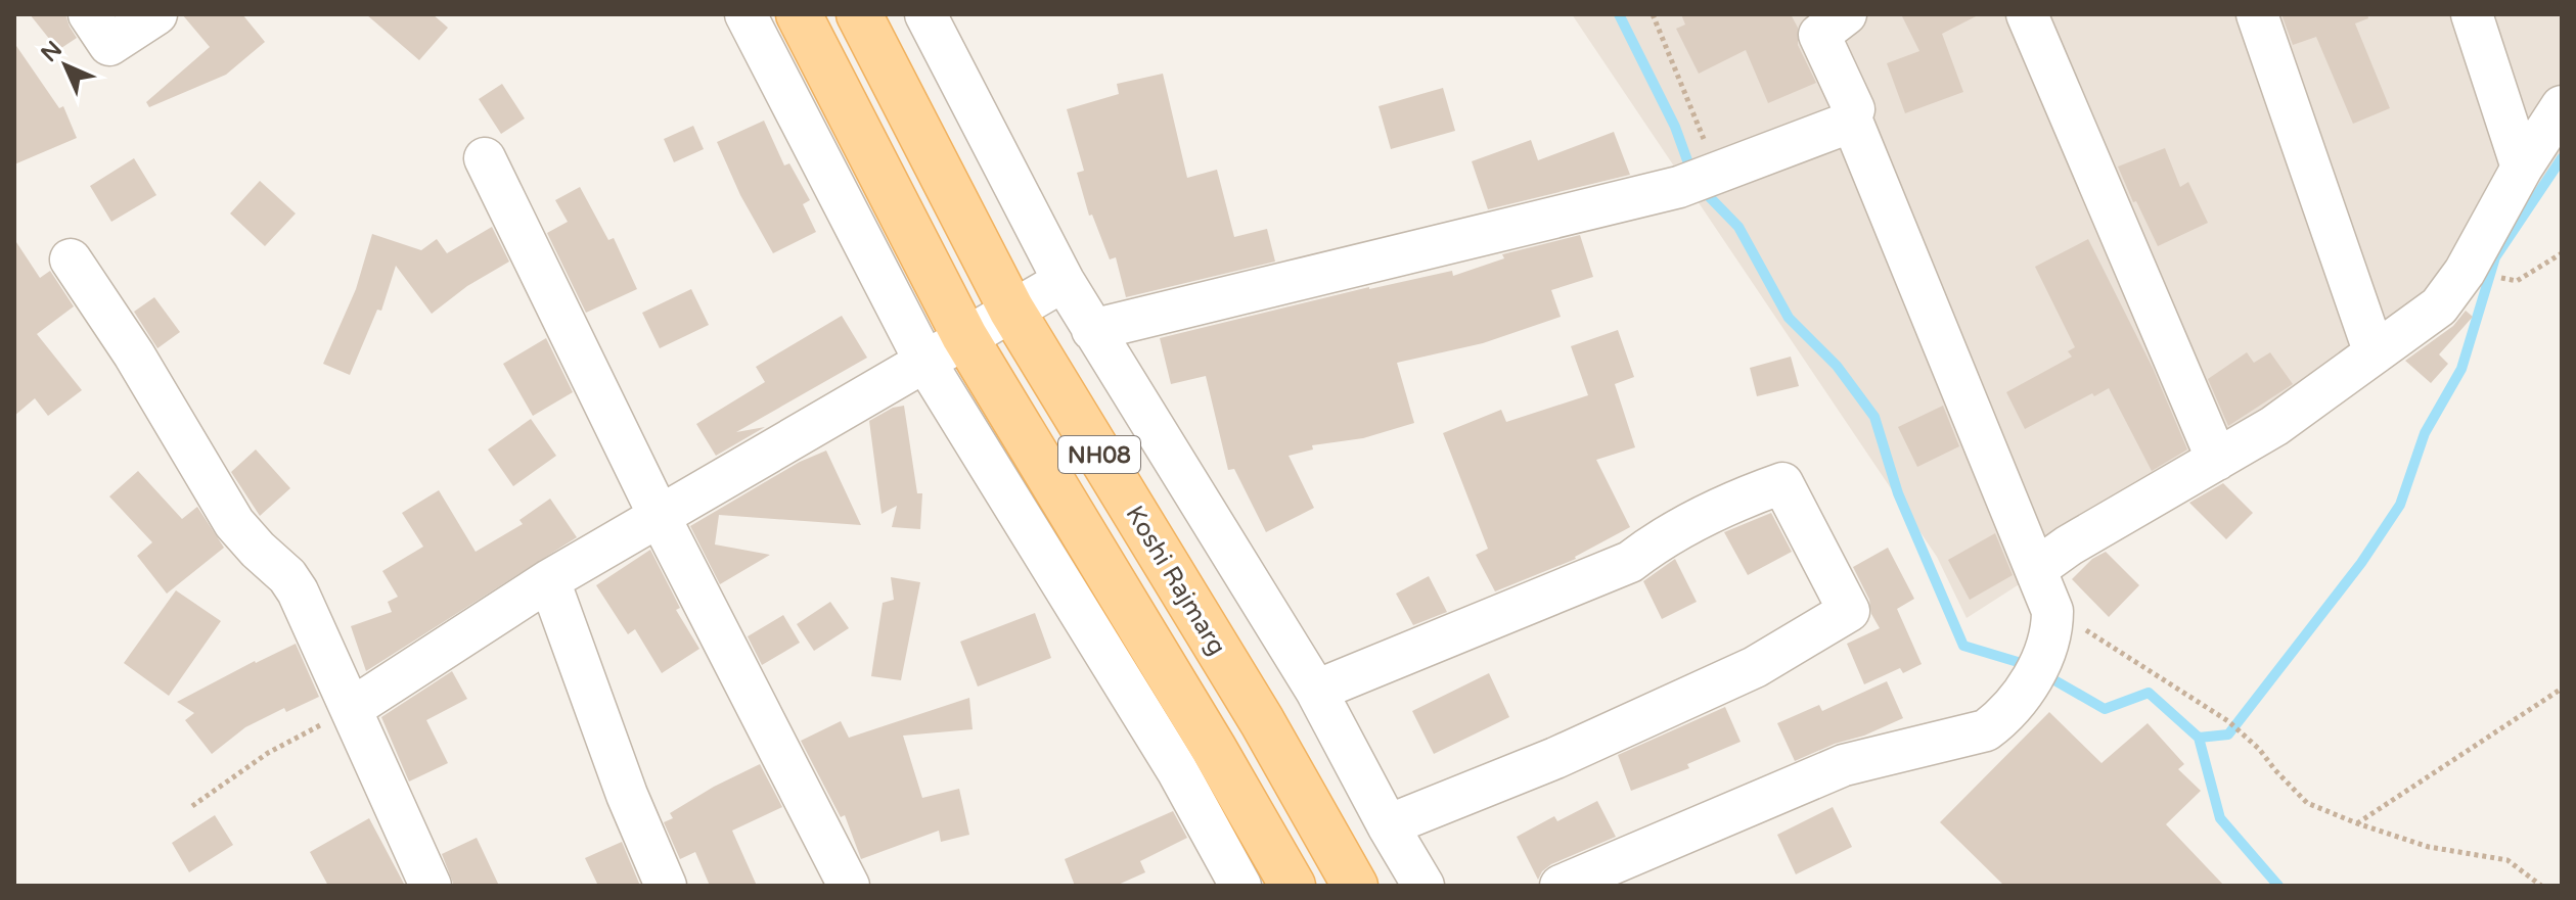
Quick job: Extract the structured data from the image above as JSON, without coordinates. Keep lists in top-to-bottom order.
{
  "streets": {
    "main road": ["NH08", "Koshi Rajmarg"]
  },
  "north": "top left"
}
